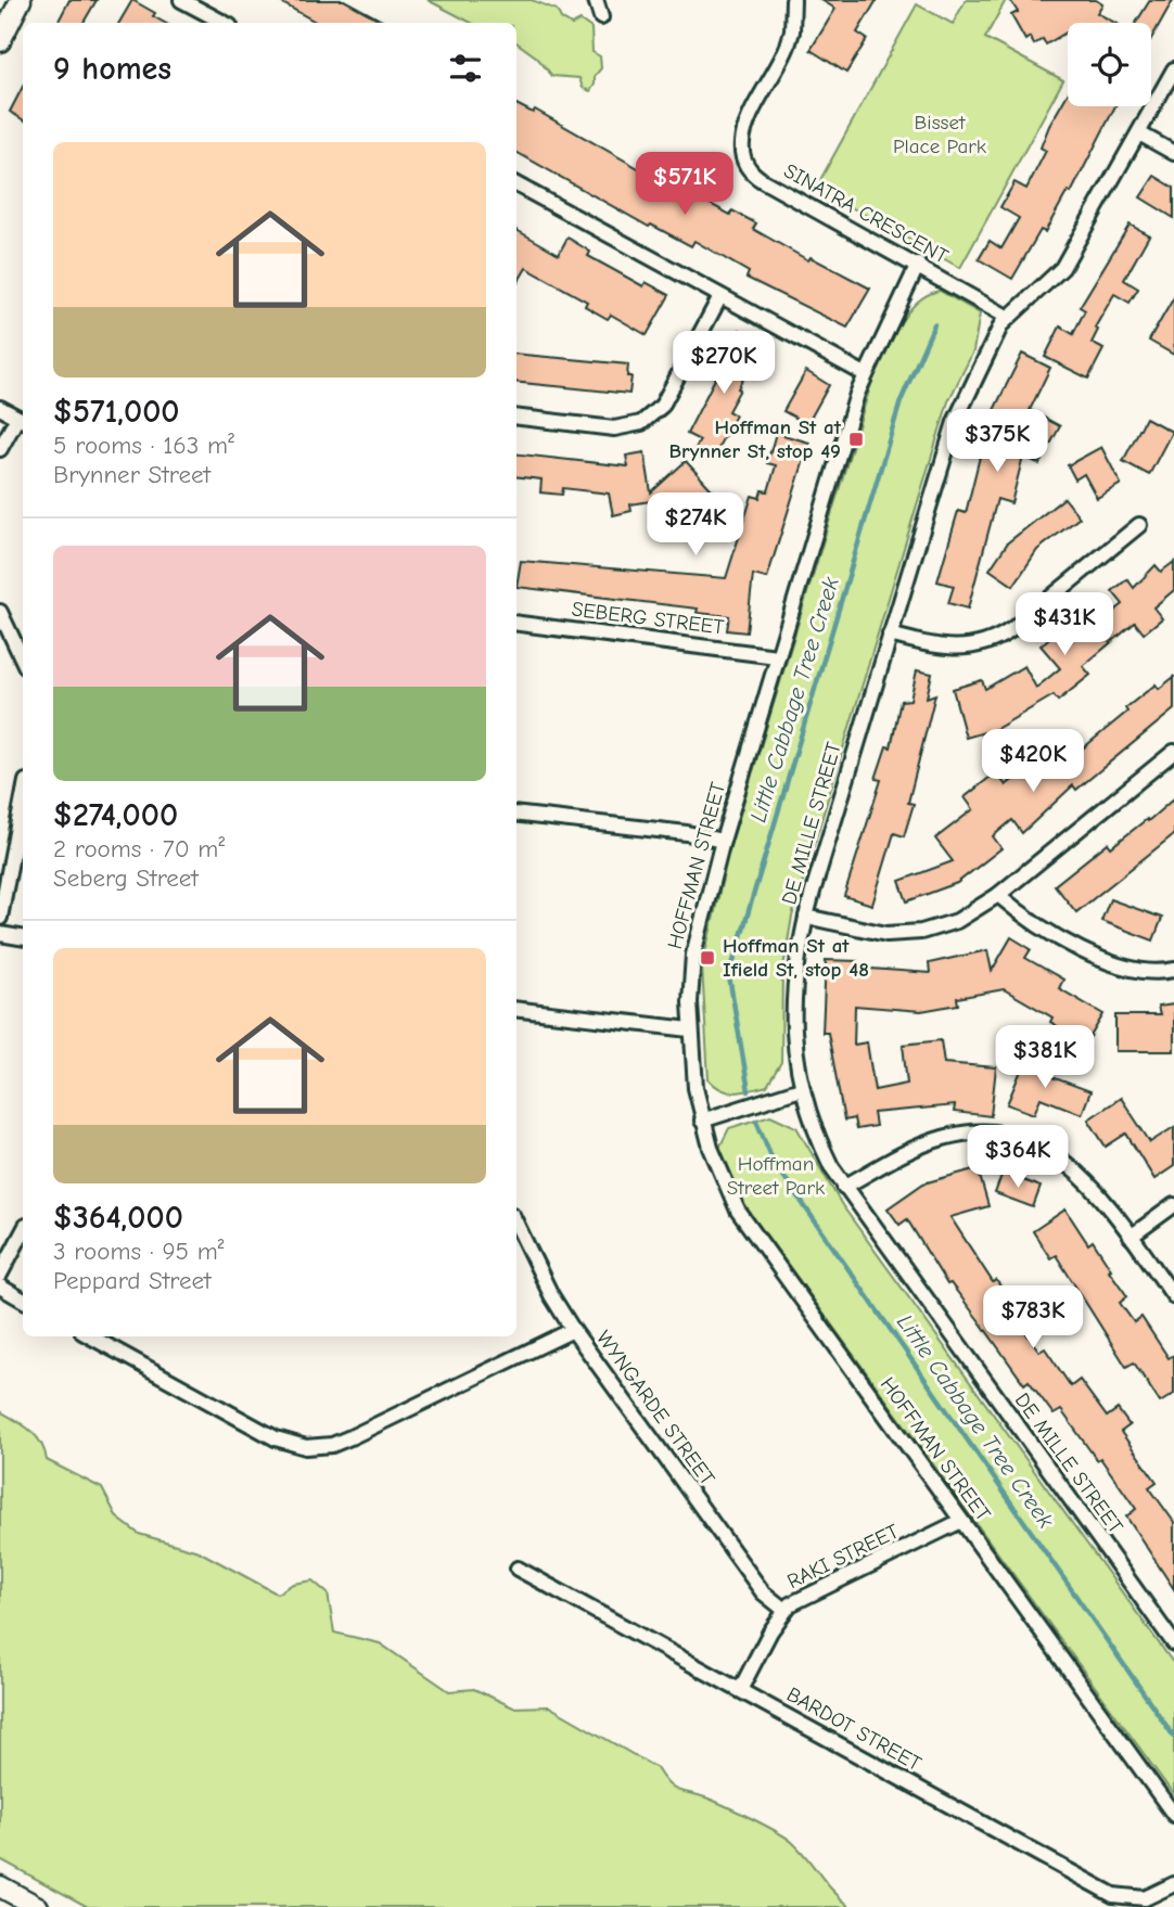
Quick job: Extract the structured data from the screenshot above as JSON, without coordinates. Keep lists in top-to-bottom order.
{
  "streets": {
    "street": [
      "SINATRA CRESCENT",
      "SEBERG STREET",
      "DE MILLE STREET",
      "HOFFMAN STREET",
      "WYNGARDE STREET",
      "RAKI STREET",
      "BARDOT STREET"
    ]
  },
  "crossings": [
    ["SINATRA CRESCENT", "DE MILLE STREET"],
    ["SINATRA CRESCENT", "HOFFMAN STREET"],
    ["SEBERG STREET", "HOFFMAN STREET"],
    ["HOFFMAN STREET", "RAKI STREET"],
    ["WYNGARDE STREET", "RAKI STREET"],
    ["RAKI STREET", "BARDOT STREET"]
  ],
  "water": ["Little Cabbage Tree Creek"],
  "parks": ["Bisset Place Park", "Hoffman Street Park"],
  "places": {
    "transit": ["Hoffman St at Brynner St, stop 49", "Hoffman St at Ifield St, stop 48"]
  },
  "page": {
    "heading": "9 homes",
    "list": [
      {
        "name": "$571,000",
        "note": "5 rooms · 163 m² · Brynner Street"
      },
      {
        "name": "$274,000",
        "note": "2 rooms · 70 m² · Seberg Street"
      },
      {
        "name": "$364,000",
        "note": "3 rooms · 95 m² · Peppard Street"
      }
    ],
    "price": [
      "$571K",
      "$270K",
      "$375K",
      "$274K",
      "$431K",
      "$420K",
      "$381K",
      "$364K",
      "$783K"
    ]
  }
}
